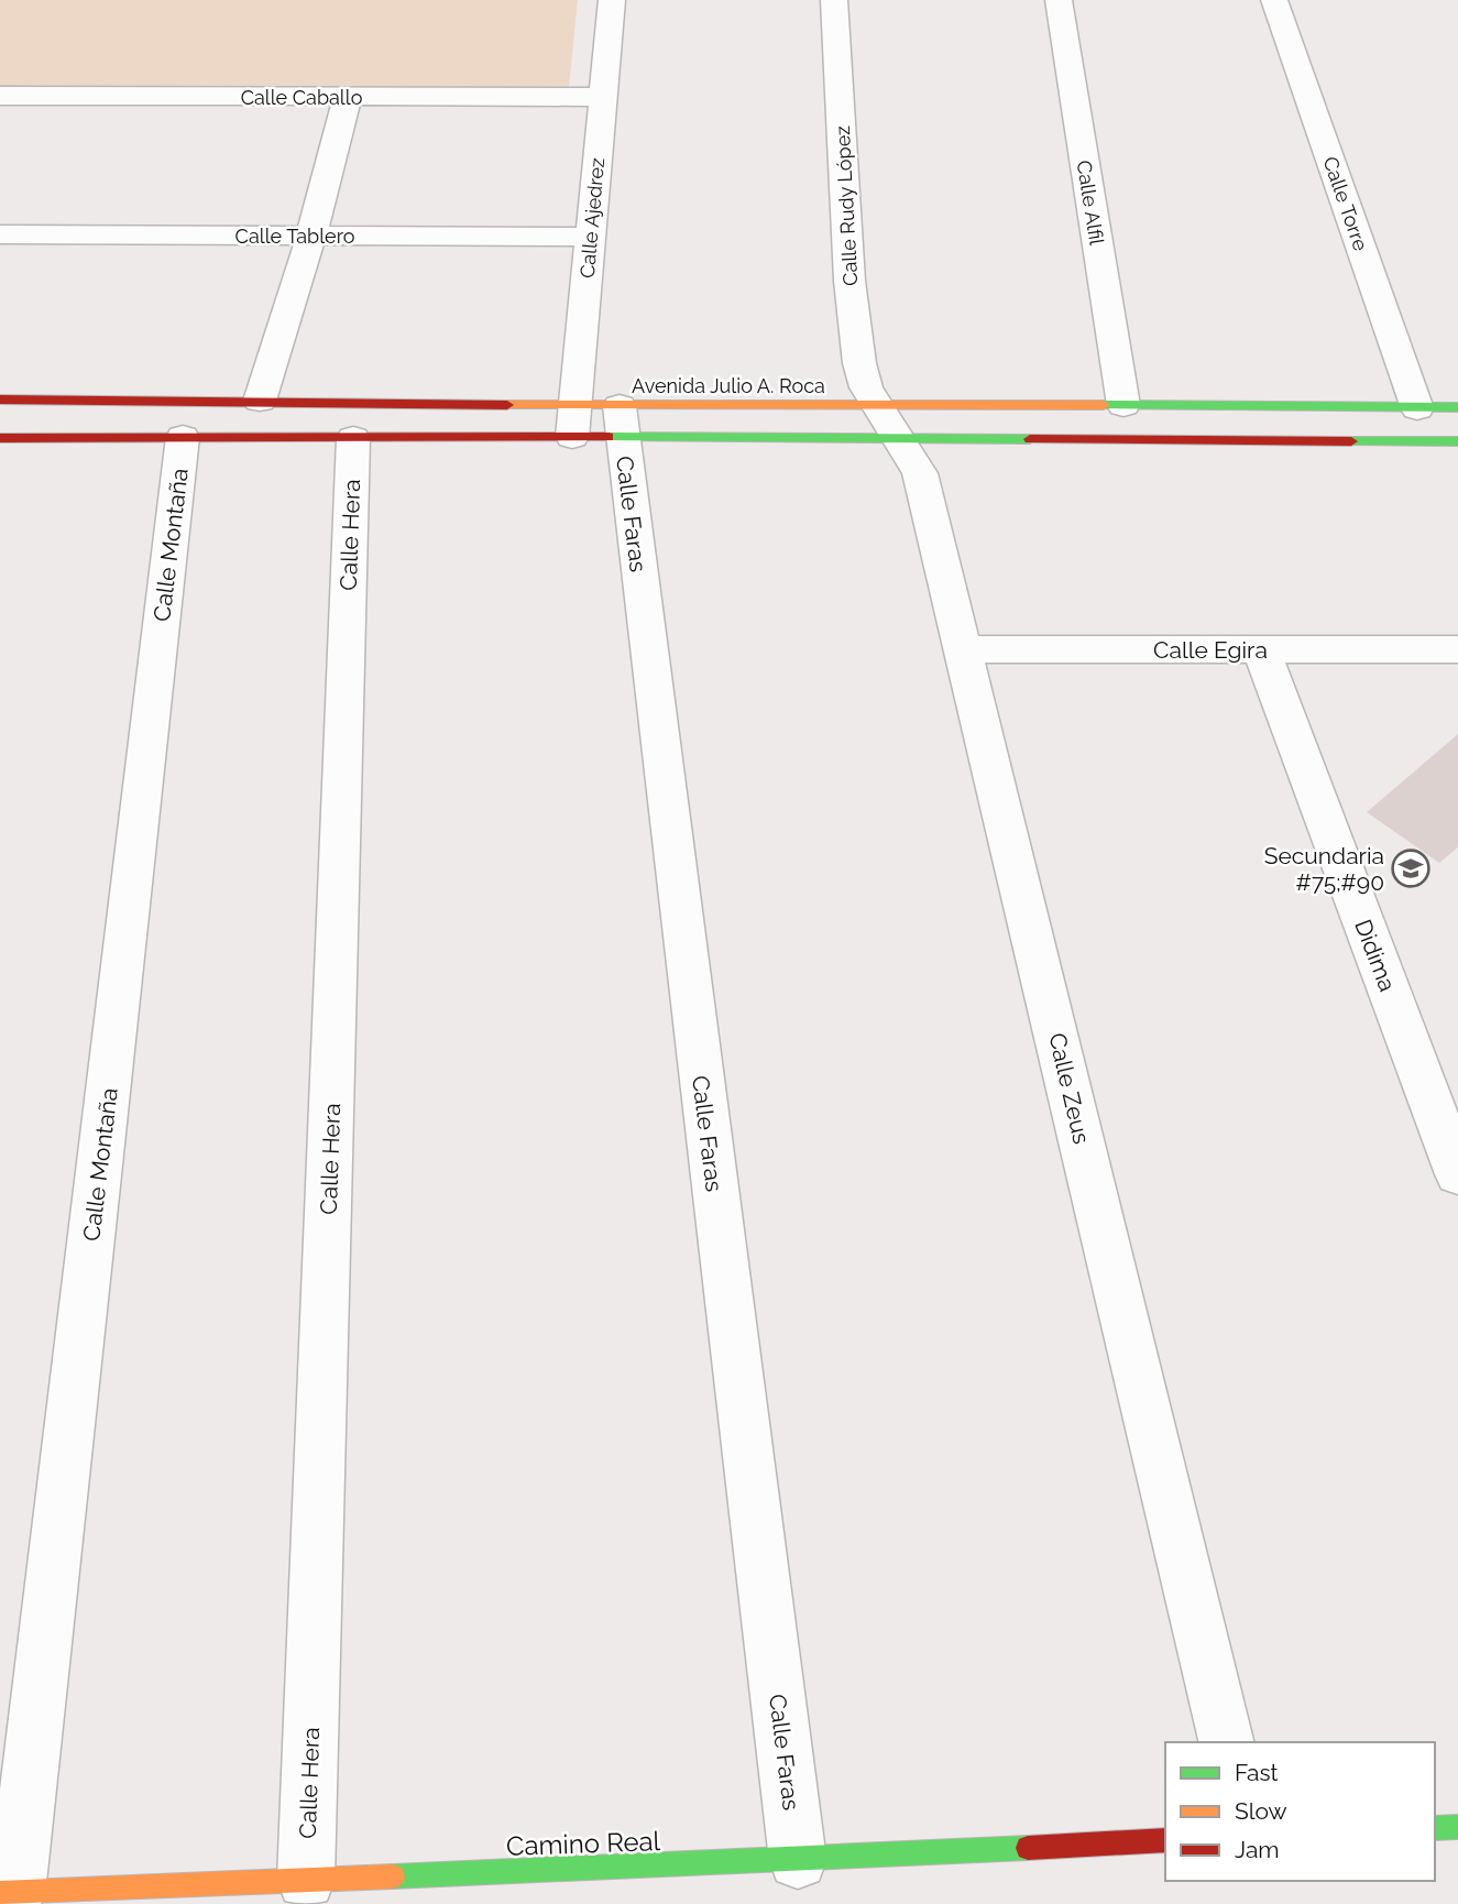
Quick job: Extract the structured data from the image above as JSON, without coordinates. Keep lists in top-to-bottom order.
{
  "streets": {
    "street": [
      "Calle Caballo",
      "Calle Alfil",
      "Calle Torre",
      "Calle Rudy López",
      "Calle Ajedrez",
      "Calle Tablero",
      "Avenida Julio A. Roca",
      "Calle Faras",
      "Calle Hera",
      "Calle Montaña",
      "Calle Egira",
      "Didima",
      "Calle Zeus",
      "Camino Real"
    ]
  },
  "crossings": [
    ["Calle Caballo", "Calle Ajedrez"],
    ["Calle Alfil", "Avenida Julio A. Roca"],
    ["Calle Torre", "Avenida Julio A. Roca"],
    ["Calle Rudy López", "Avenida Julio A. Roca"],
    ["Calle Rudy López", "Calle Zeus"],
    ["Calle Ajedrez", "Calle Tablero"],
    ["Calle Ajedrez", "Avenida Julio A. Roca"],
    ["Avenida Julio A. Roca", "Calle Faras"],
    ["Avenida Julio A. Roca", "Calle Hera"],
    ["Avenida Julio A. Roca", "Calle Montaña"],
    ["Avenida Julio A. Roca", "Calle Zeus"],
    ["Calle Faras", "Camino Real"],
    ["Calle Hera", "Camino Real"],
    ["Calle Montaña", "Camino Real"],
    ["Calle Egira", "Didima"],
    ["Calle Egira", "Calle Zeus"]
  ],
  "places": {
    "school or university": ["Secundaria #75;#90"]
  },
  "legend": ["Fast", "Slow", "Jam"]
}
